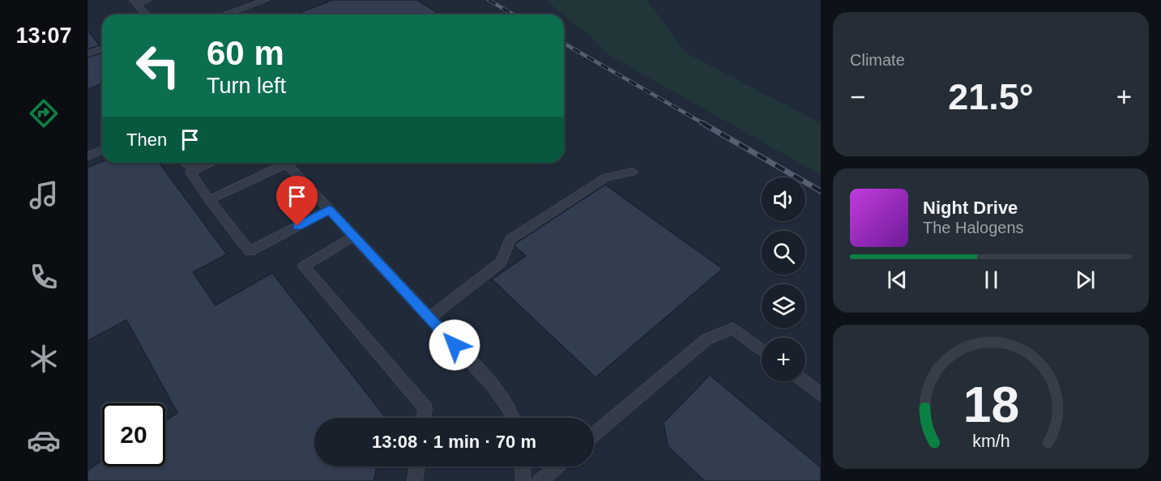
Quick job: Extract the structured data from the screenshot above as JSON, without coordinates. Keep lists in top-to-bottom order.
{
  "page": {
    "tabs": "13:07",
    "tile": "Climate",
    "turn": ["60 m", "Turn left"],
    "heat": ["−", "21.5°", "+"],
    "then": "Then",
    "map_buttons": "+",
    "song": ["Night Drive", "The Halogens"],
    "limit": "20",
    "trip": "13:08 · 1 min · 70 m",
    "gauge": ["18", "km/h"]
  }
}
